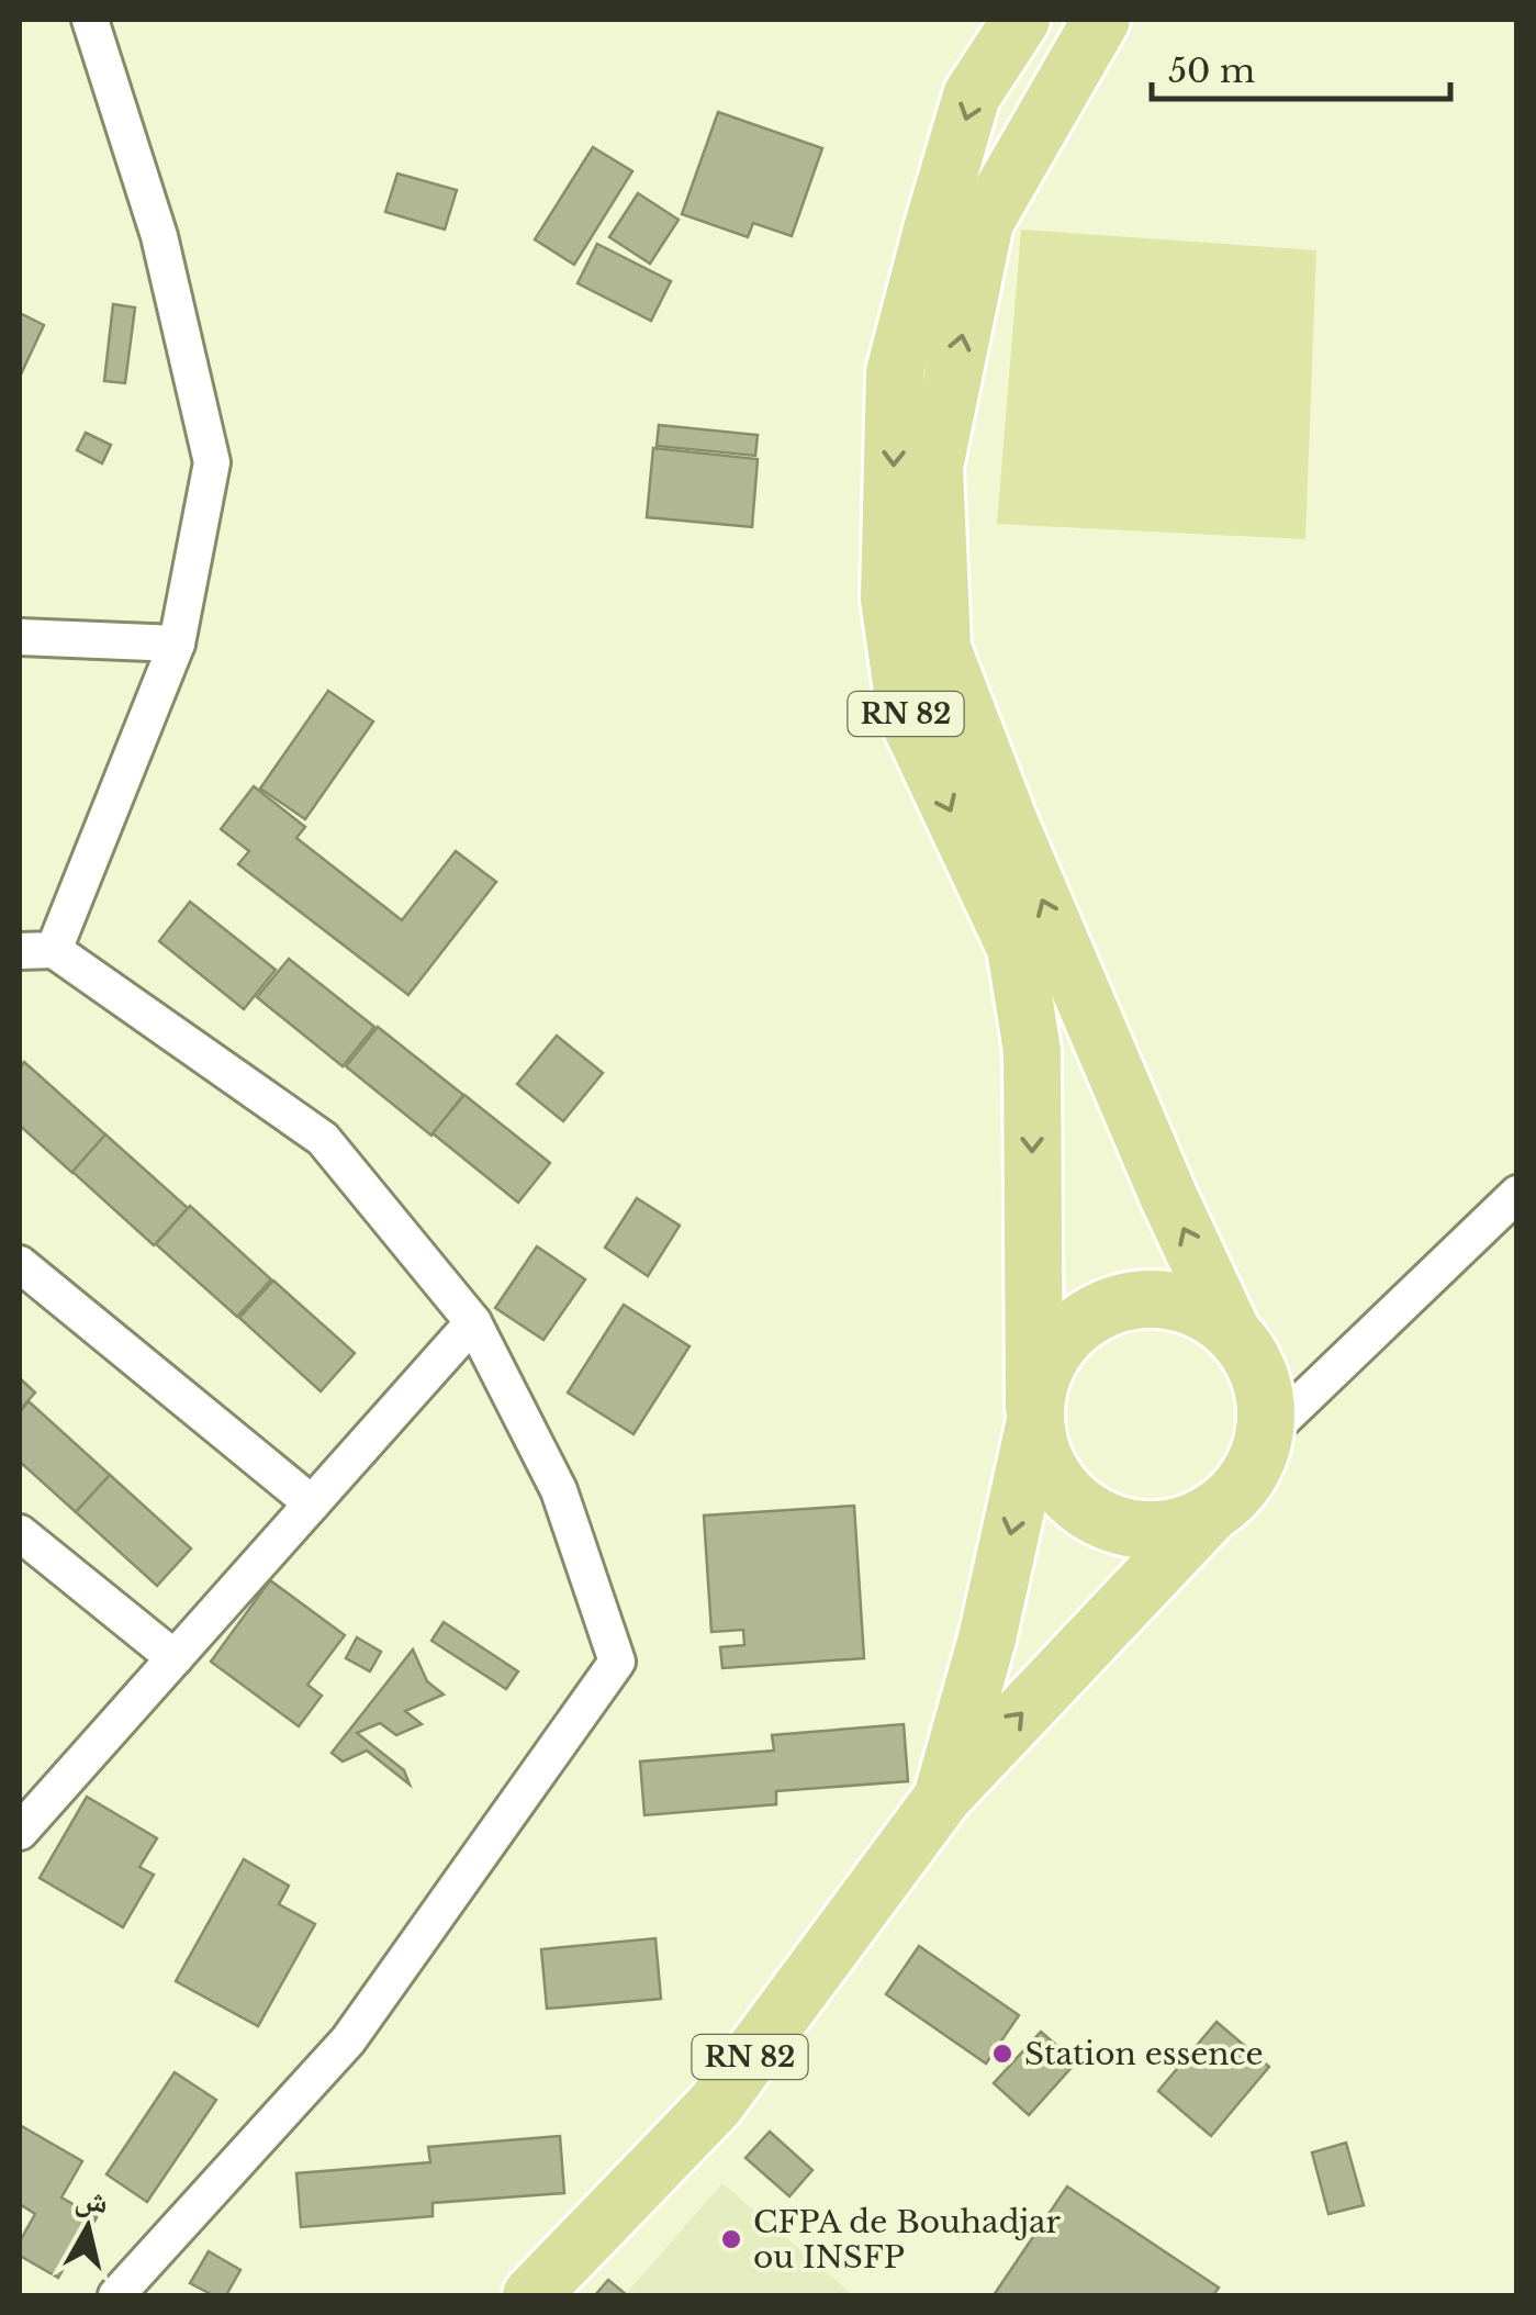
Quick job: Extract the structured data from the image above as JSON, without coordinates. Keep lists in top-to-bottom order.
{
  "streets": {
    "main road": ["RN 82"]
  },
  "places": ["Station essence", "CFPA de Bouhadjar ou INSFP"],
  "scale_bar": "50 m",
  "north": "top"
}
